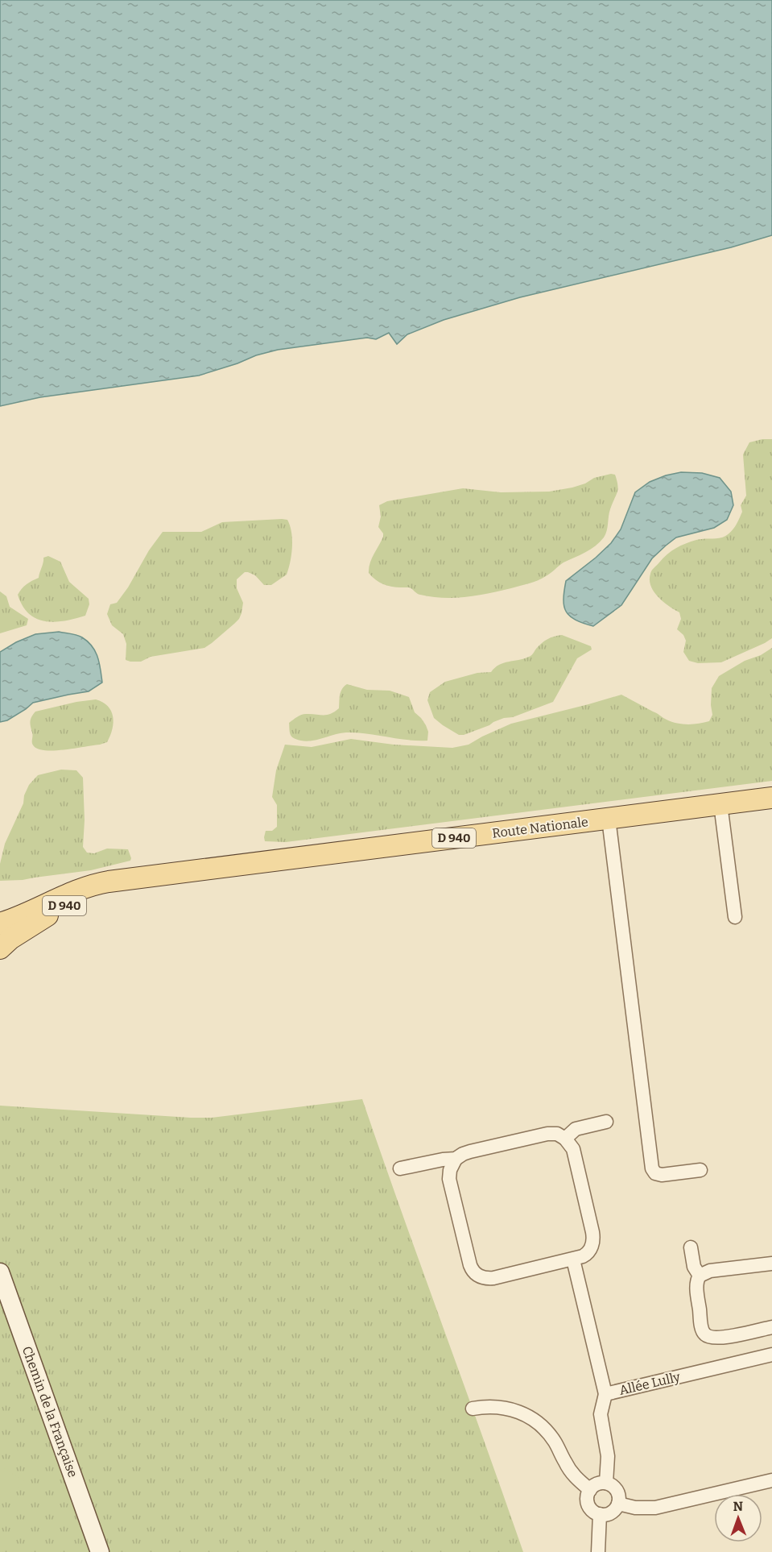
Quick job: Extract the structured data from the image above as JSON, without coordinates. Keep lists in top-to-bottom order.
{
  "streets": {
    "main road": ["Route Nationale", "D 940"],
    "street": ["Allée Lully", "Chemin de la Française"]
  },
  "crossings": [
    ["Route Nationale", "D 940"]
  ],
  "north": "top"
}
